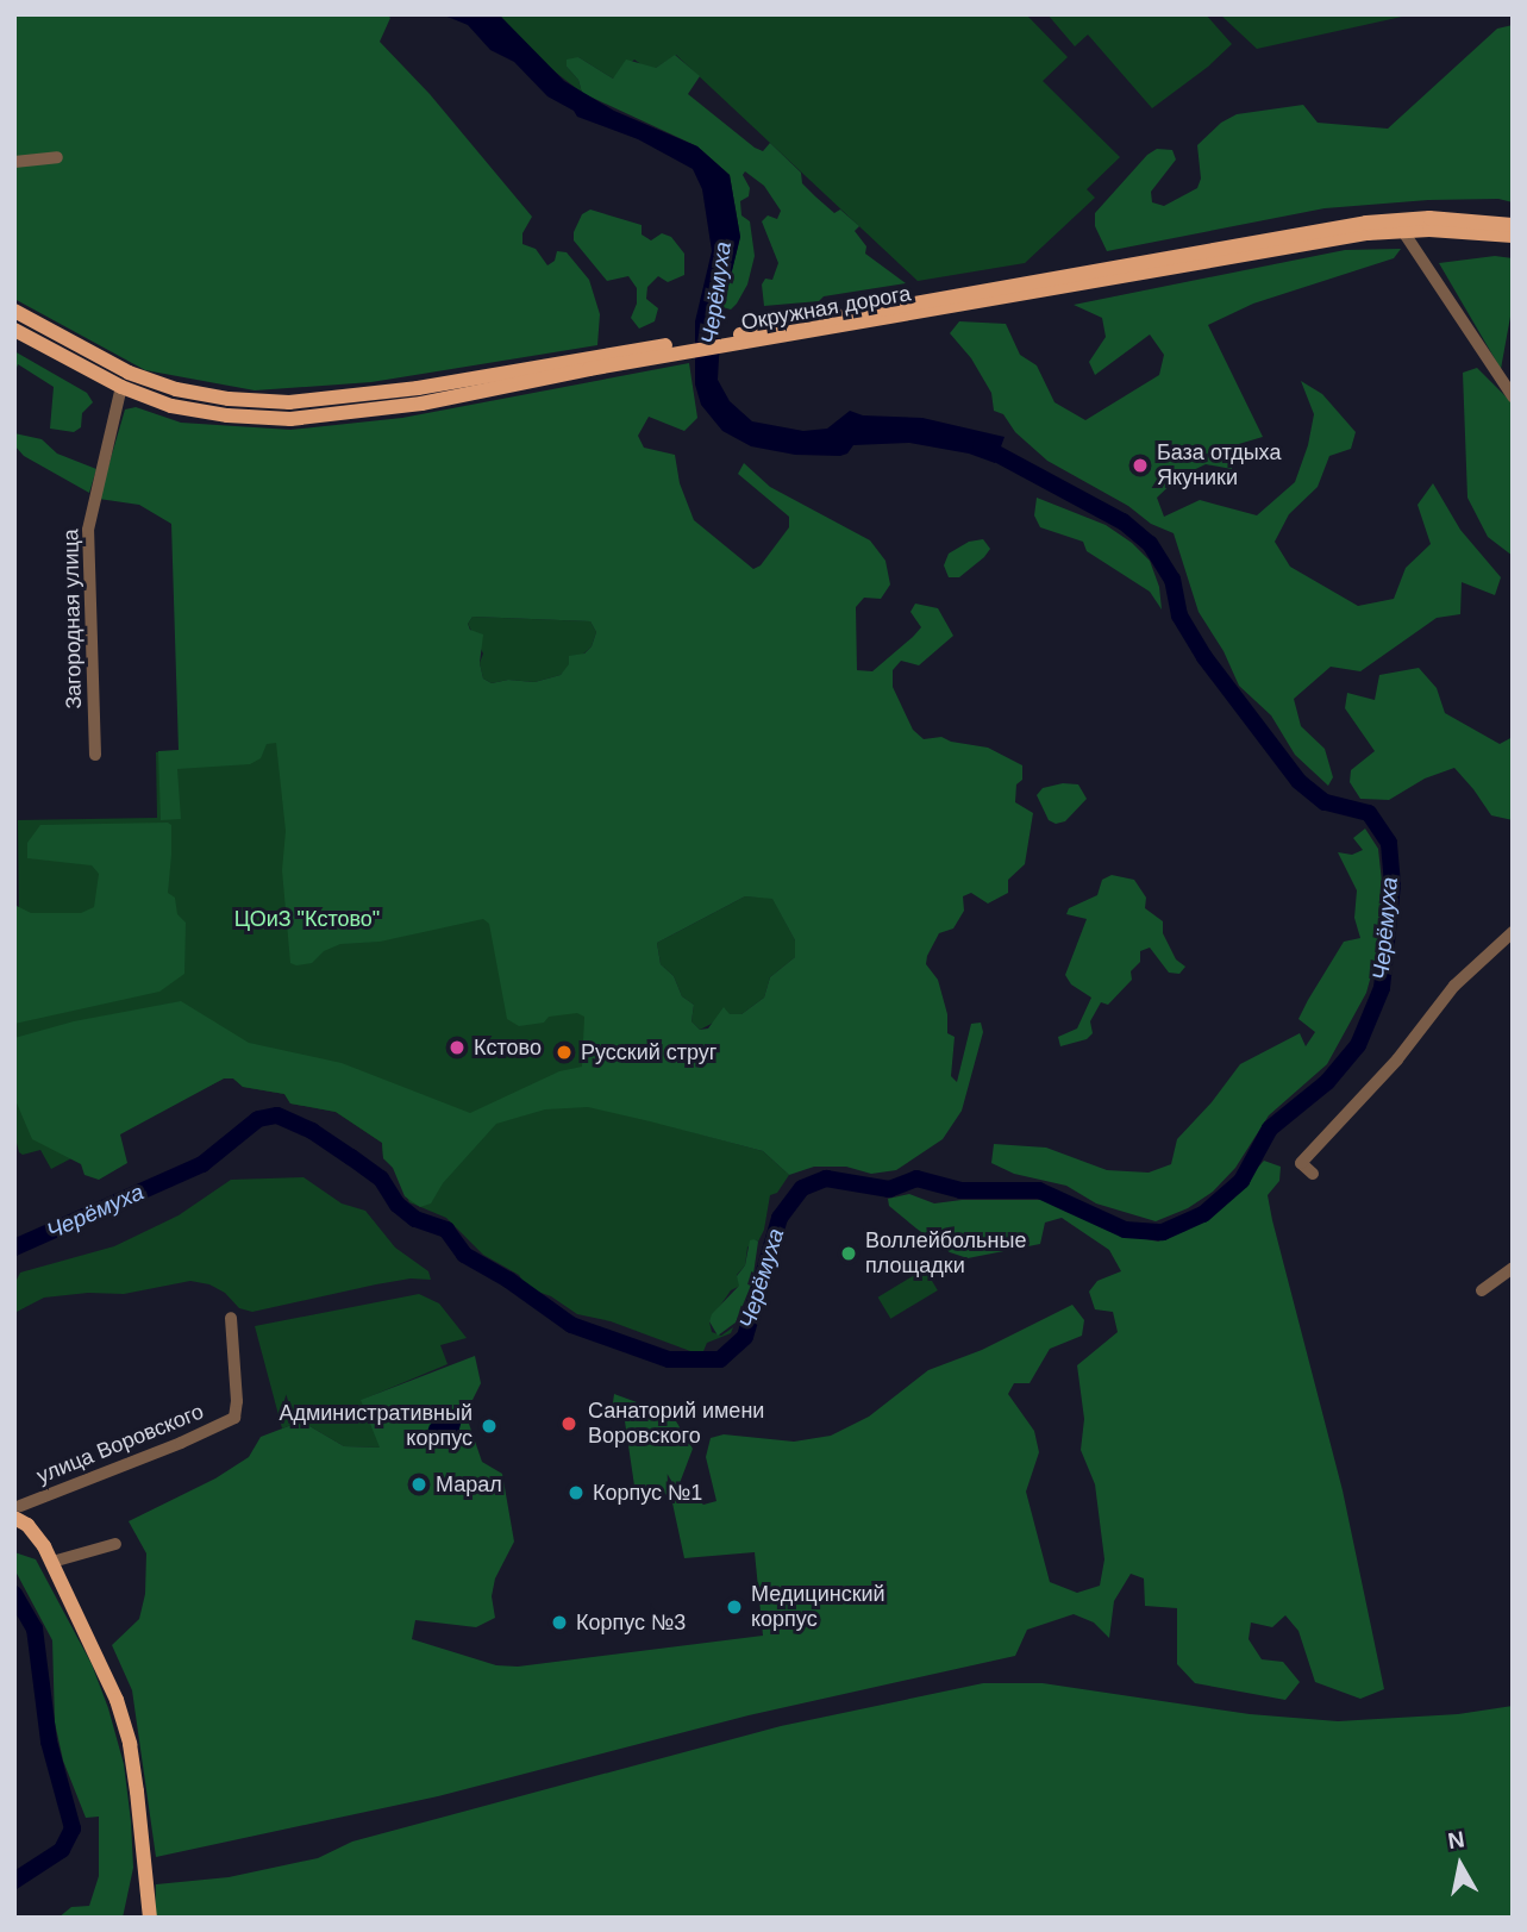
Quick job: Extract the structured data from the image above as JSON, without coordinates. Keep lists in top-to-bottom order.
{
  "streets": {
    "main road": ["Окружная дорога"],
    "street": ["Загородная улица", "улица Воровского"]
  },
  "crossings": [
    ["Окружная дорога", "Загородная улица"]
  ],
  "water": ["Черёмуха"],
  "parks": ["ЦОиЗ \"Кстово\""],
  "places": [
    "База отдыха Якуники",
    "Кстово",
    "Русский струг",
    "Воллейбольные площадки",
    "Санаторий имени Воровского",
    "Административный корпус",
    "Марал",
    "Корпус №1",
    "Медицинский корпус",
    "Корпус №3"
  ],
  "north": "top"
}
